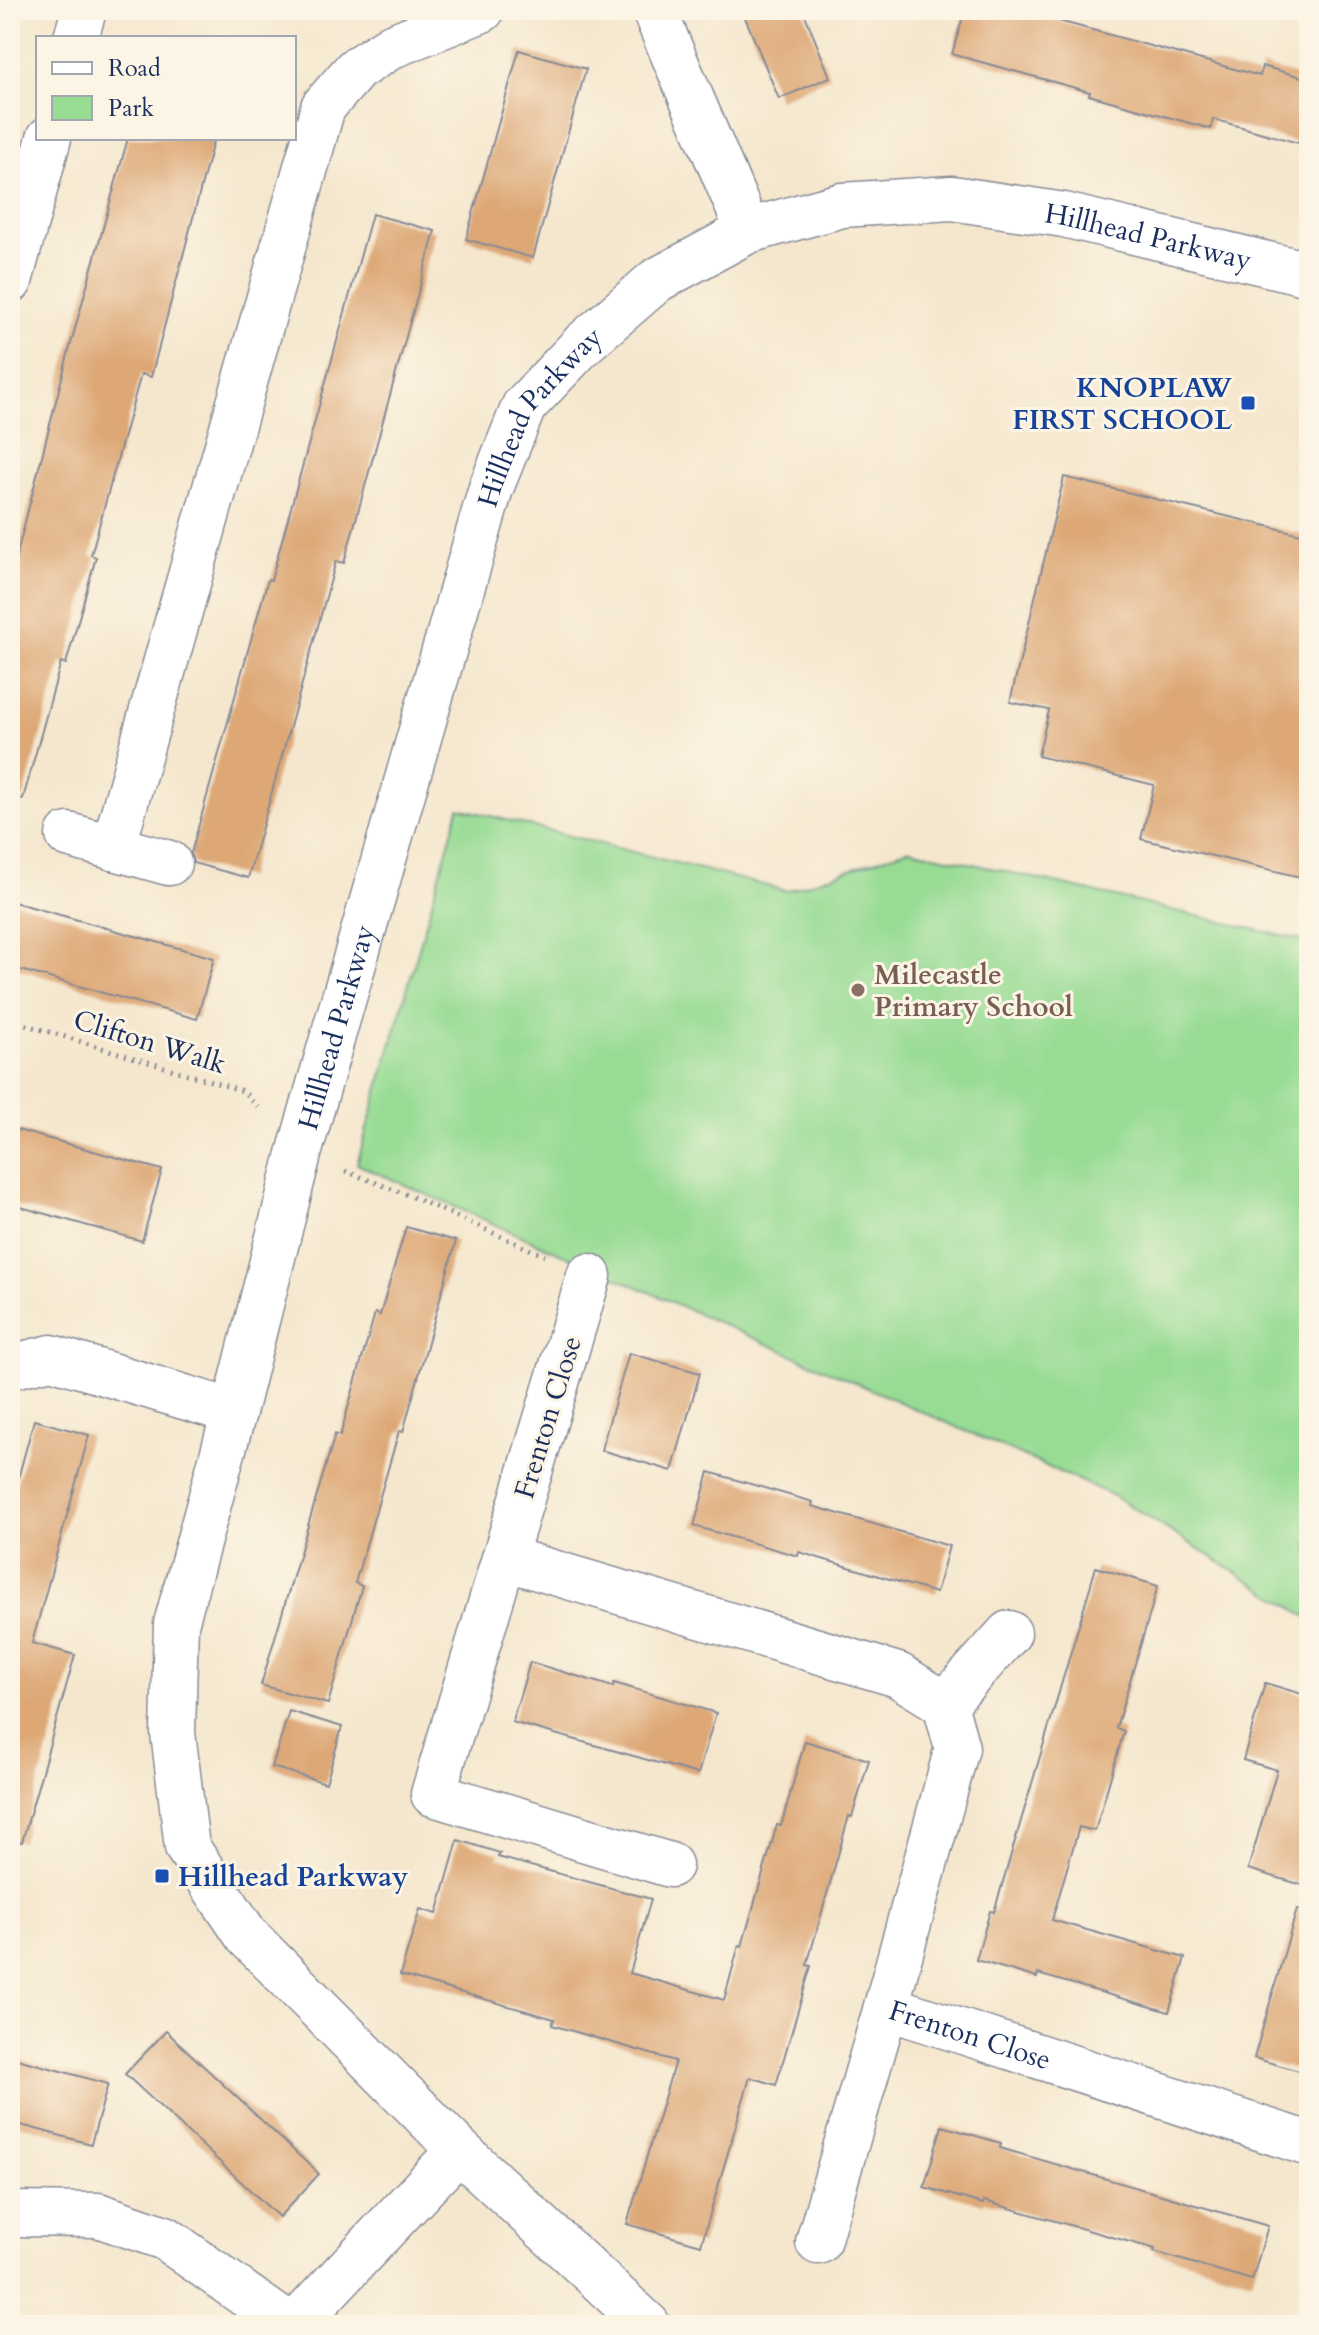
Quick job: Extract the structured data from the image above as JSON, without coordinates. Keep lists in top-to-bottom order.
{
  "streets": {
    "street": ["Hillhead Parkway", "Frenton Close"],
    "path": ["Clifton Walk"]
  },
  "crossings": [
    ["Hillhead Parkway", "Clifton Walk"]
  ],
  "places": {
    "transit": ["KNOPLAW FIRST SCHOOL", "Hillhead Parkway"],
    "other": ["Milecastle Primary School"]
  },
  "legend": ["Road", "Park"]
}
